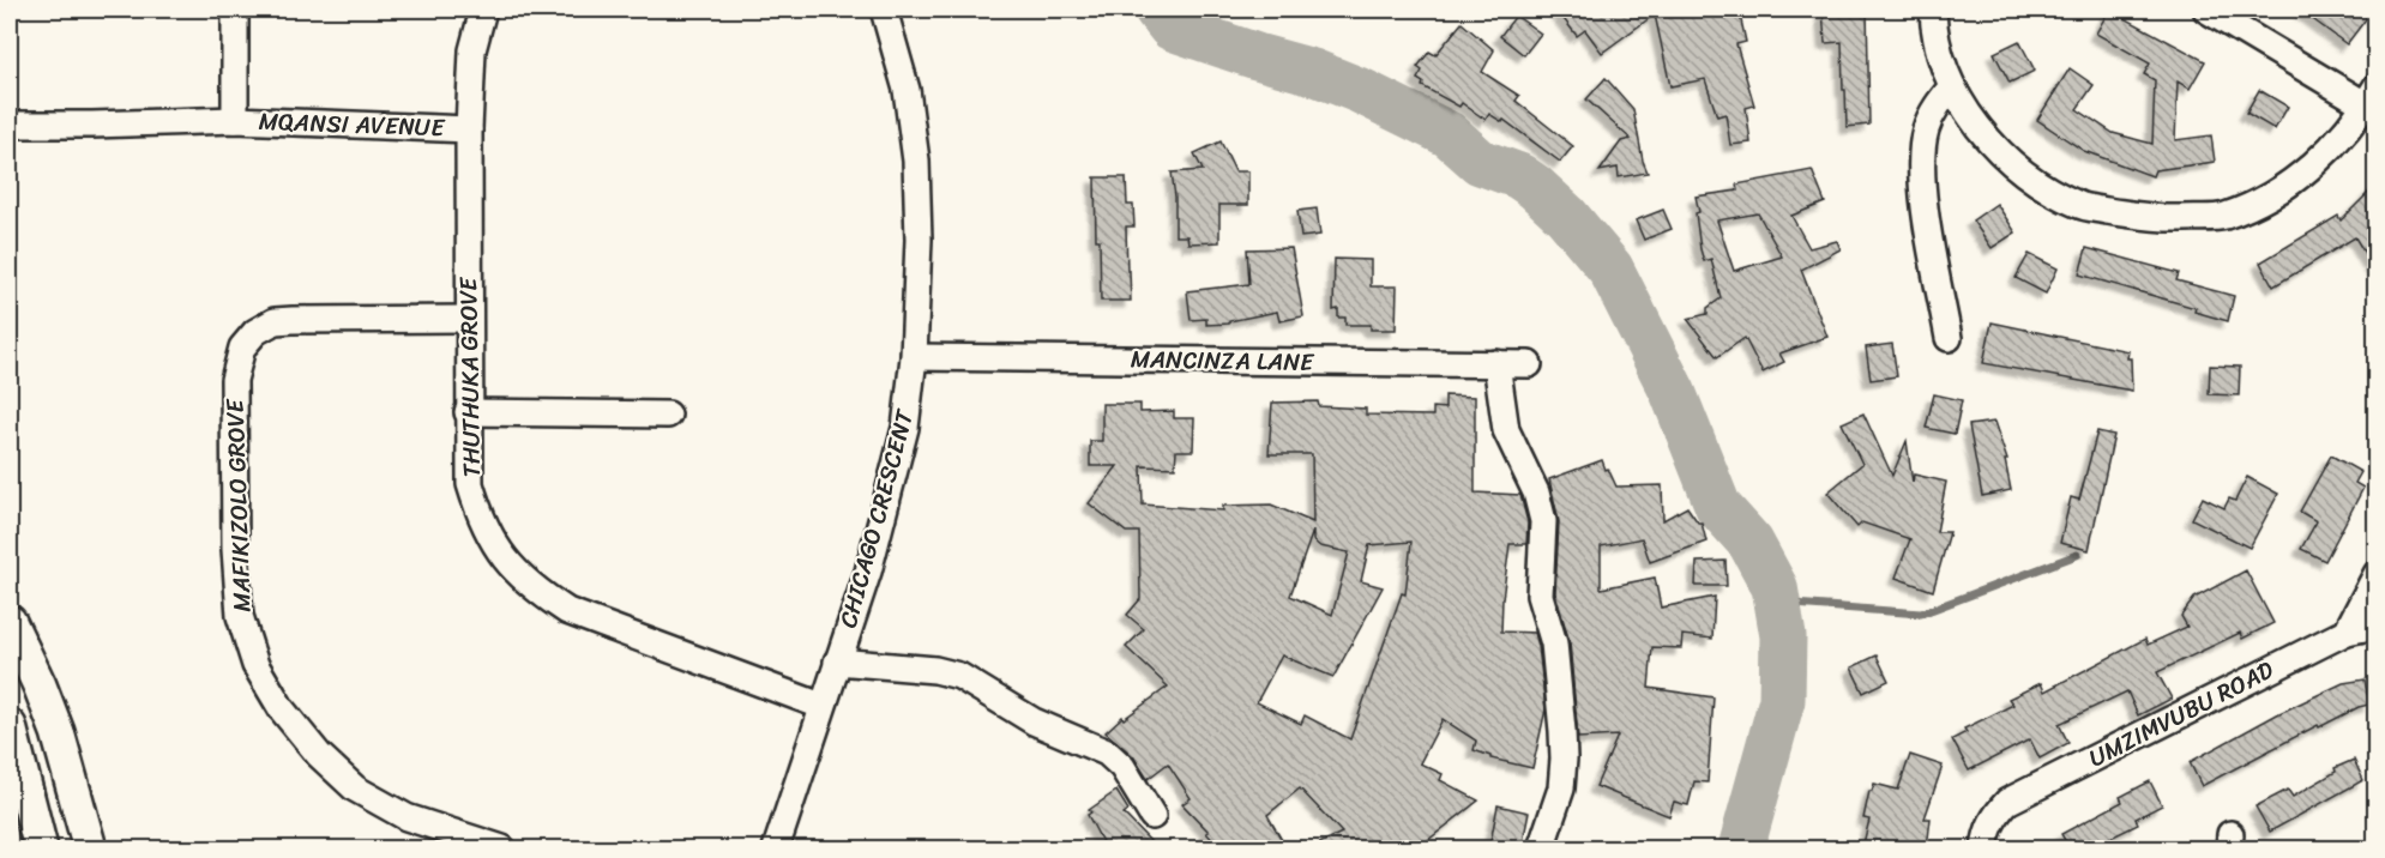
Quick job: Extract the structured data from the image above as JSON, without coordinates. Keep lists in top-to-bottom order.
{
  "streets": {
    "street": [
      "MQANSI AVENUE",
      "MANCINZA LANE",
      "THUTHUKA GROVE",
      "MAFIKIZOLO GROVE",
      "CHICAGO CRESCENT",
      "UMZIMVUBU ROAD"
    ]
  },
  "crossings": [
    ["MQANSI AVENUE", "THUTHUKA GROVE"],
    ["MANCINZA LANE", "CHICAGO CRESCENT"],
    ["THUTHUKA GROVE", "MAFIKIZOLO GROVE"],
    ["THUTHUKA GROVE", "CHICAGO CRESCENT"]
  ]
}
